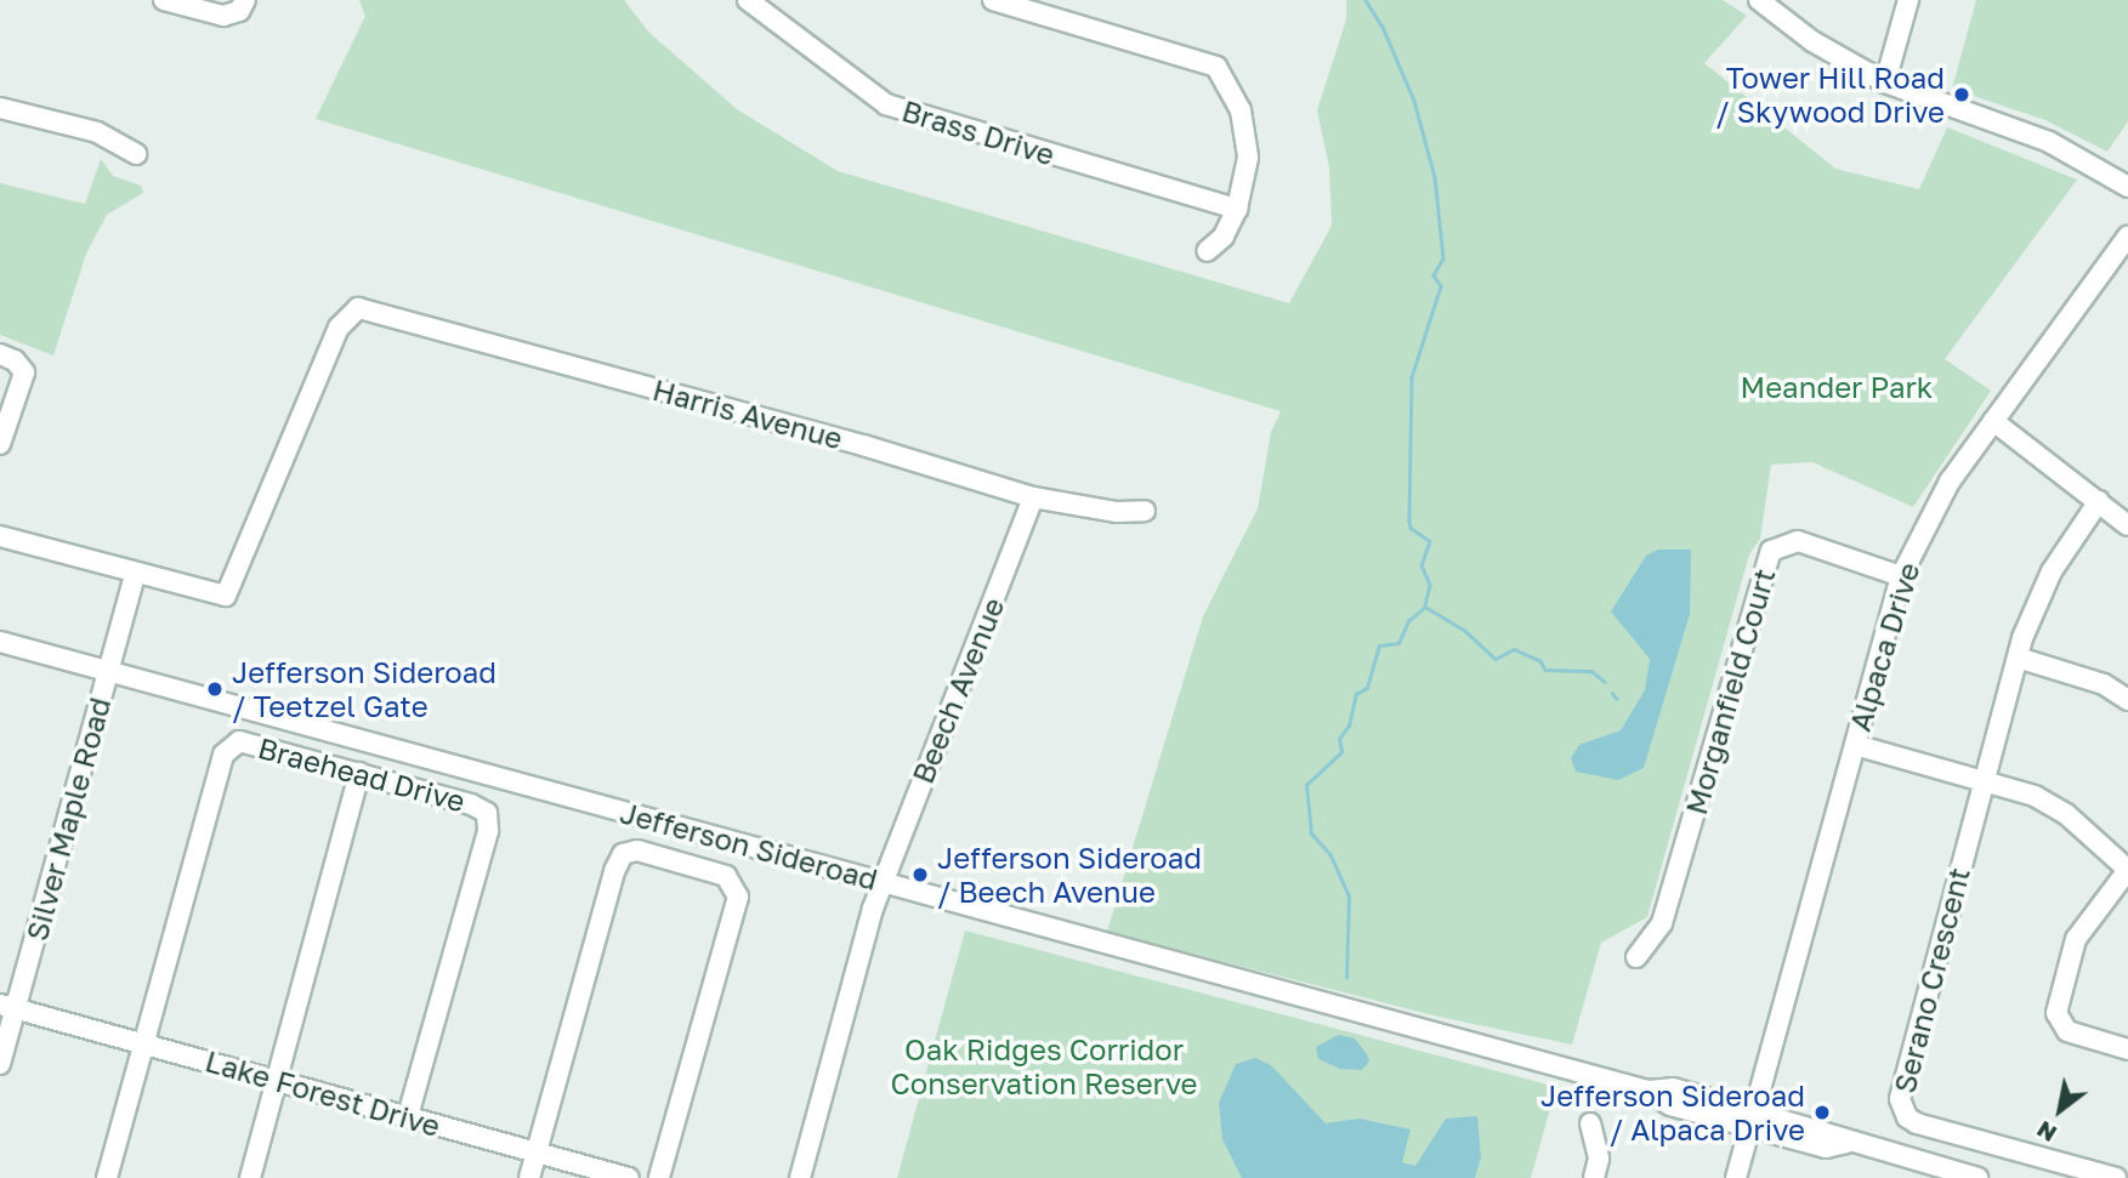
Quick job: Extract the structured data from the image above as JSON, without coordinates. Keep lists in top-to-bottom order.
{
  "streets": {
    "street": [
      "Brass Drive",
      "Harris Avenue",
      "Alpaca Drive",
      "Beech Avenue",
      "Morganfield Court",
      "Braehead Drive",
      "Silver Maple Road",
      "Jefferson Sideroad",
      "Serano Crescent",
      "Lake Forest Drive"
    ]
  },
  "crossings": [
    ["Harris Avenue", "Beech Avenue"],
    ["Harris Avenue", "Silver Maple Road"],
    ["Alpaca Drive", "Morganfield Court"],
    ["Alpaca Drive", "Jefferson Sideroad"],
    ["Beech Avenue", "Jefferson Sideroad"],
    ["Braehead Drive", "Lake Forest Drive"],
    ["Silver Maple Road", "Jefferson Sideroad"],
    ["Silver Maple Road", "Lake Forest Drive"]
  ],
  "parks": ["Meander Park", "Oak Ridges Corridor Conservation Reserve"],
  "places": [
    "Tower Hill Road / Skywood Drive",
    "Jefferson Sideroad / Teetzel Gate",
    "Jefferson Sideroad / Beech Avenue",
    "Jefferson Sideroad / Alpaca Drive"
  ],
  "north": "bottom left"
}
